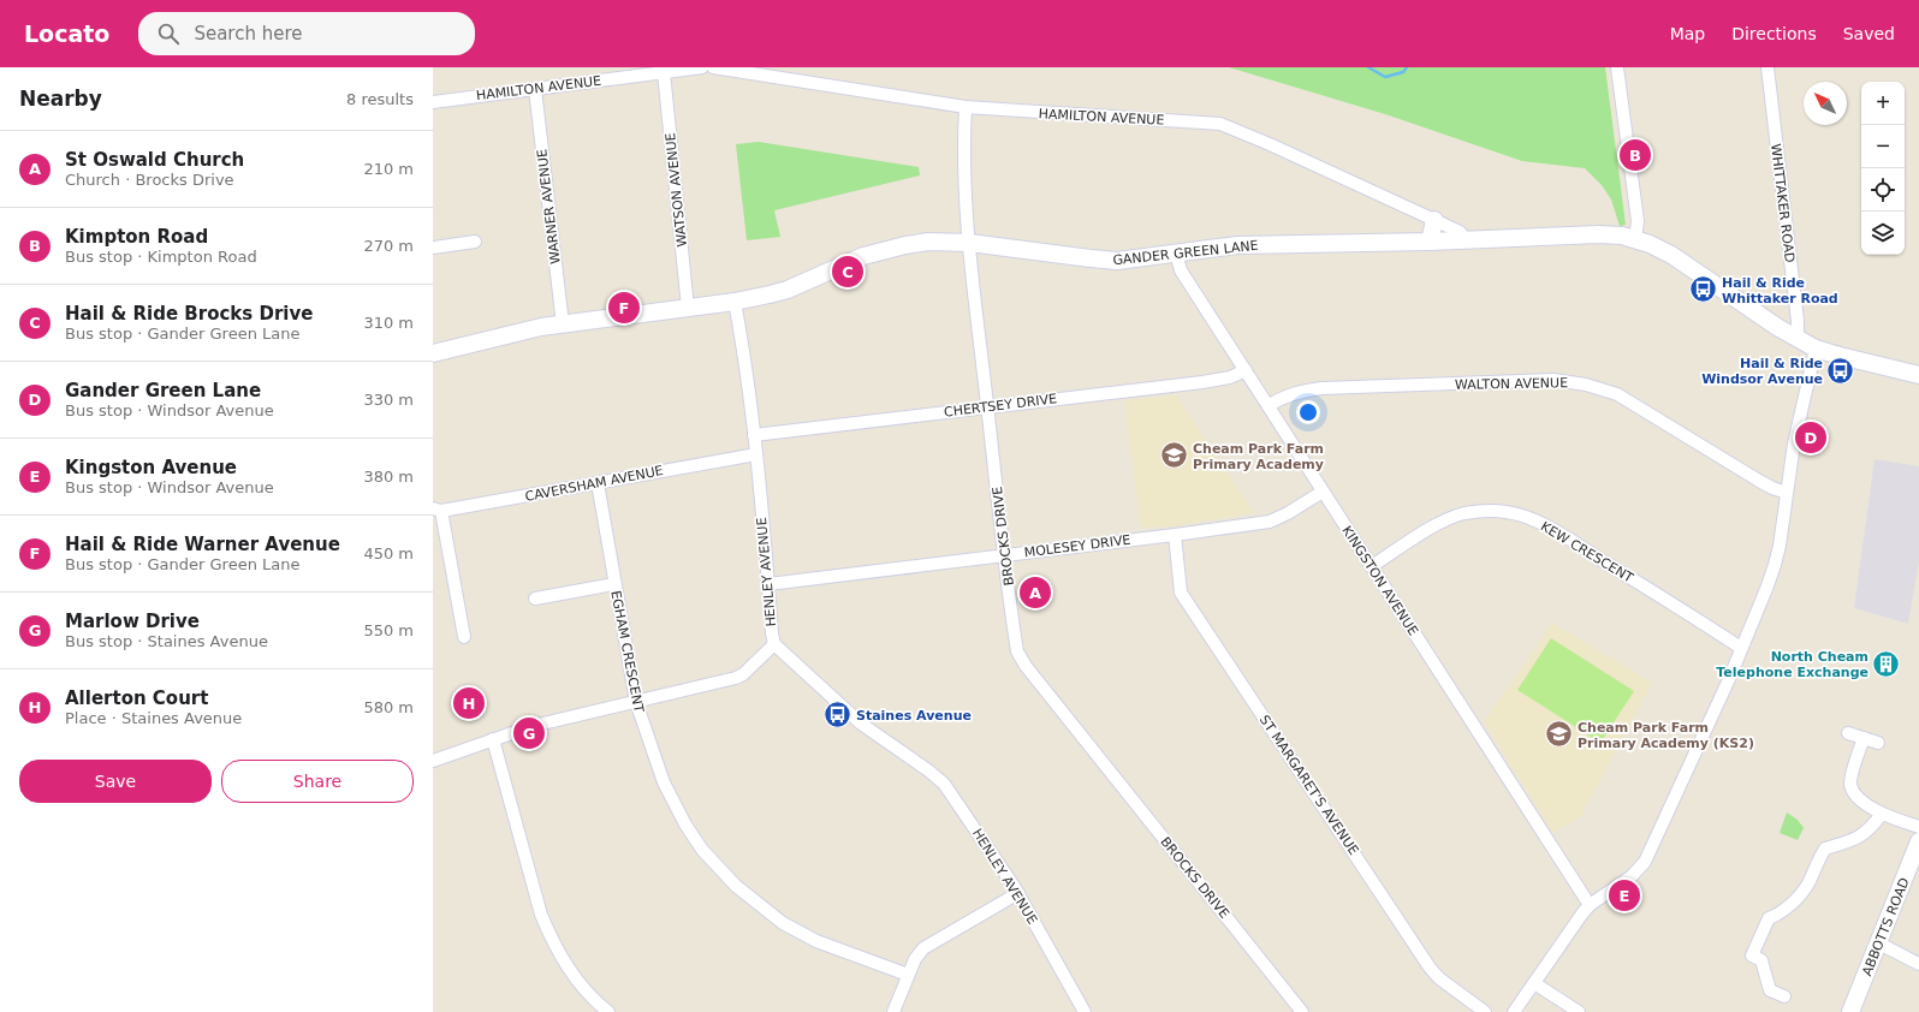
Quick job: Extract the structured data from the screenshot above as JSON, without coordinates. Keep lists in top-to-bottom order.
{
  "streets": {
    "street": [
      "HAMILTON AVENUE",
      "WATSON AVENUE",
      "WHITTAKER ROAD",
      "WARNER AVENUE",
      "GANDER GREEN LANE",
      "WALTON AVENUE",
      "CHERTSEY DRIVE",
      "CAVERSHAM AVENUE",
      "BROCKS DRIVE",
      "MOLESEY DRIVE",
      "KEW CRESCENT",
      "HENLEY AVENUE",
      "KINGSTON AVENUE",
      "EGHAM CRESCENT",
      "ST MARGARET'S AVENUE",
      "ABBOTTS ROAD"
    ]
  },
  "crossings": [
    ["HAMILTON AVENUE", "WATSON AVENUE"],
    ["HAMILTON AVENUE", "WARNER AVENUE"],
    ["HAMILTON AVENUE", "GANDER GREEN LANE"],
    ["HAMILTON AVENUE", "BROCKS DRIVE"],
    ["WATSON AVENUE", "GANDER GREEN LANE"],
    ["WHITTAKER ROAD", "GANDER GREEN LANE"],
    ["WARNER AVENUE", "GANDER GREEN LANE"],
    ["GANDER GREEN LANE", "BROCKS DRIVE"],
    ["GANDER GREEN LANE", "HENLEY AVENUE"],
    ["GANDER GREEN LANE", "KINGSTON AVENUE"],
    ["WALTON AVENUE", "KINGSTON AVENUE"],
    ["CHERTSEY DRIVE", "BROCKS DRIVE"],
    ["CHERTSEY DRIVE", "HENLEY AVENUE"],
    ["CHERTSEY DRIVE", "KINGSTON AVENUE"],
    ["CAVERSHAM AVENUE", "HENLEY AVENUE"],
    ["CAVERSHAM AVENUE", "EGHAM CRESCENT"],
    ["BROCKS DRIVE", "MOLESEY DRIVE"],
    ["MOLESEY DRIVE", "HENLEY AVENUE"],
    ["MOLESEY DRIVE", "KINGSTON AVENUE"],
    ["MOLESEY DRIVE", "ST MARGARET'S AVENUE"],
    ["KEW CRESCENT", "KINGSTON AVENUE"]
  ],
  "places": {
    "bus stop": ["Hail & Ride Whittaker Road", "Hail & Ride Windsor Avenue", "Staines Avenue"],
    "school or university": ["Cheam Park Farm Primary Academy", "Cheam Park Farm Primary Academy (KS2)"],
    "building": ["North Cheam Telephone Exchange"]
  },
  "north": "top left",
  "page": {
    "header": "Locato",
    "search": "Search here",
    "nav": ["Map", "Directions", "Saved"],
    "heading": ["Nearby", "8 results"],
    "map_buttons": ["+", "−"],
    "list": [
      {
        "mark": "A",
        "name": "St Oswald Church",
        "note": "Church · Brocks Drive",
        "value": "210 m"
      },
      {
        "mark": "B",
        "name": "Kimpton Road",
        "note": "Bus stop · Kimpton Road",
        "value": "270 m"
      },
      {
        "mark": "C",
        "name": "Hail & Ride Brocks Drive",
        "note": "Bus stop · Gander Green Lane",
        "value": "310 m"
      },
      {
        "mark": "D",
        "name": "Gander Green Lane",
        "note": "Bus stop · Windsor Avenue",
        "value": "330 m"
      },
      {
        "mark": "E",
        "name": "Kingston Avenue",
        "note": "Bus stop · Windsor Avenue",
        "value": "380 m"
      },
      {
        "mark": "F",
        "name": "Hail & Ride Warner Avenue",
        "note": "Bus stop · Gander Green Lane",
        "value": "450 m"
      },
      {
        "mark": "G",
        "name": "Marlow Drive",
        "note": "Bus stop · Staines Avenue",
        "value": "550 m"
      },
      {
        "mark": "H",
        "name": "Allerton Court",
        "note": "Place · Staines Avenue",
        "value": "580 m"
      }
    ],
    "pins": [
      "B",
      "C",
      "F",
      "D",
      "A",
      "H",
      "G",
      "E"
    ],
    "buttons": ["Save", "Share"]
  }
}
